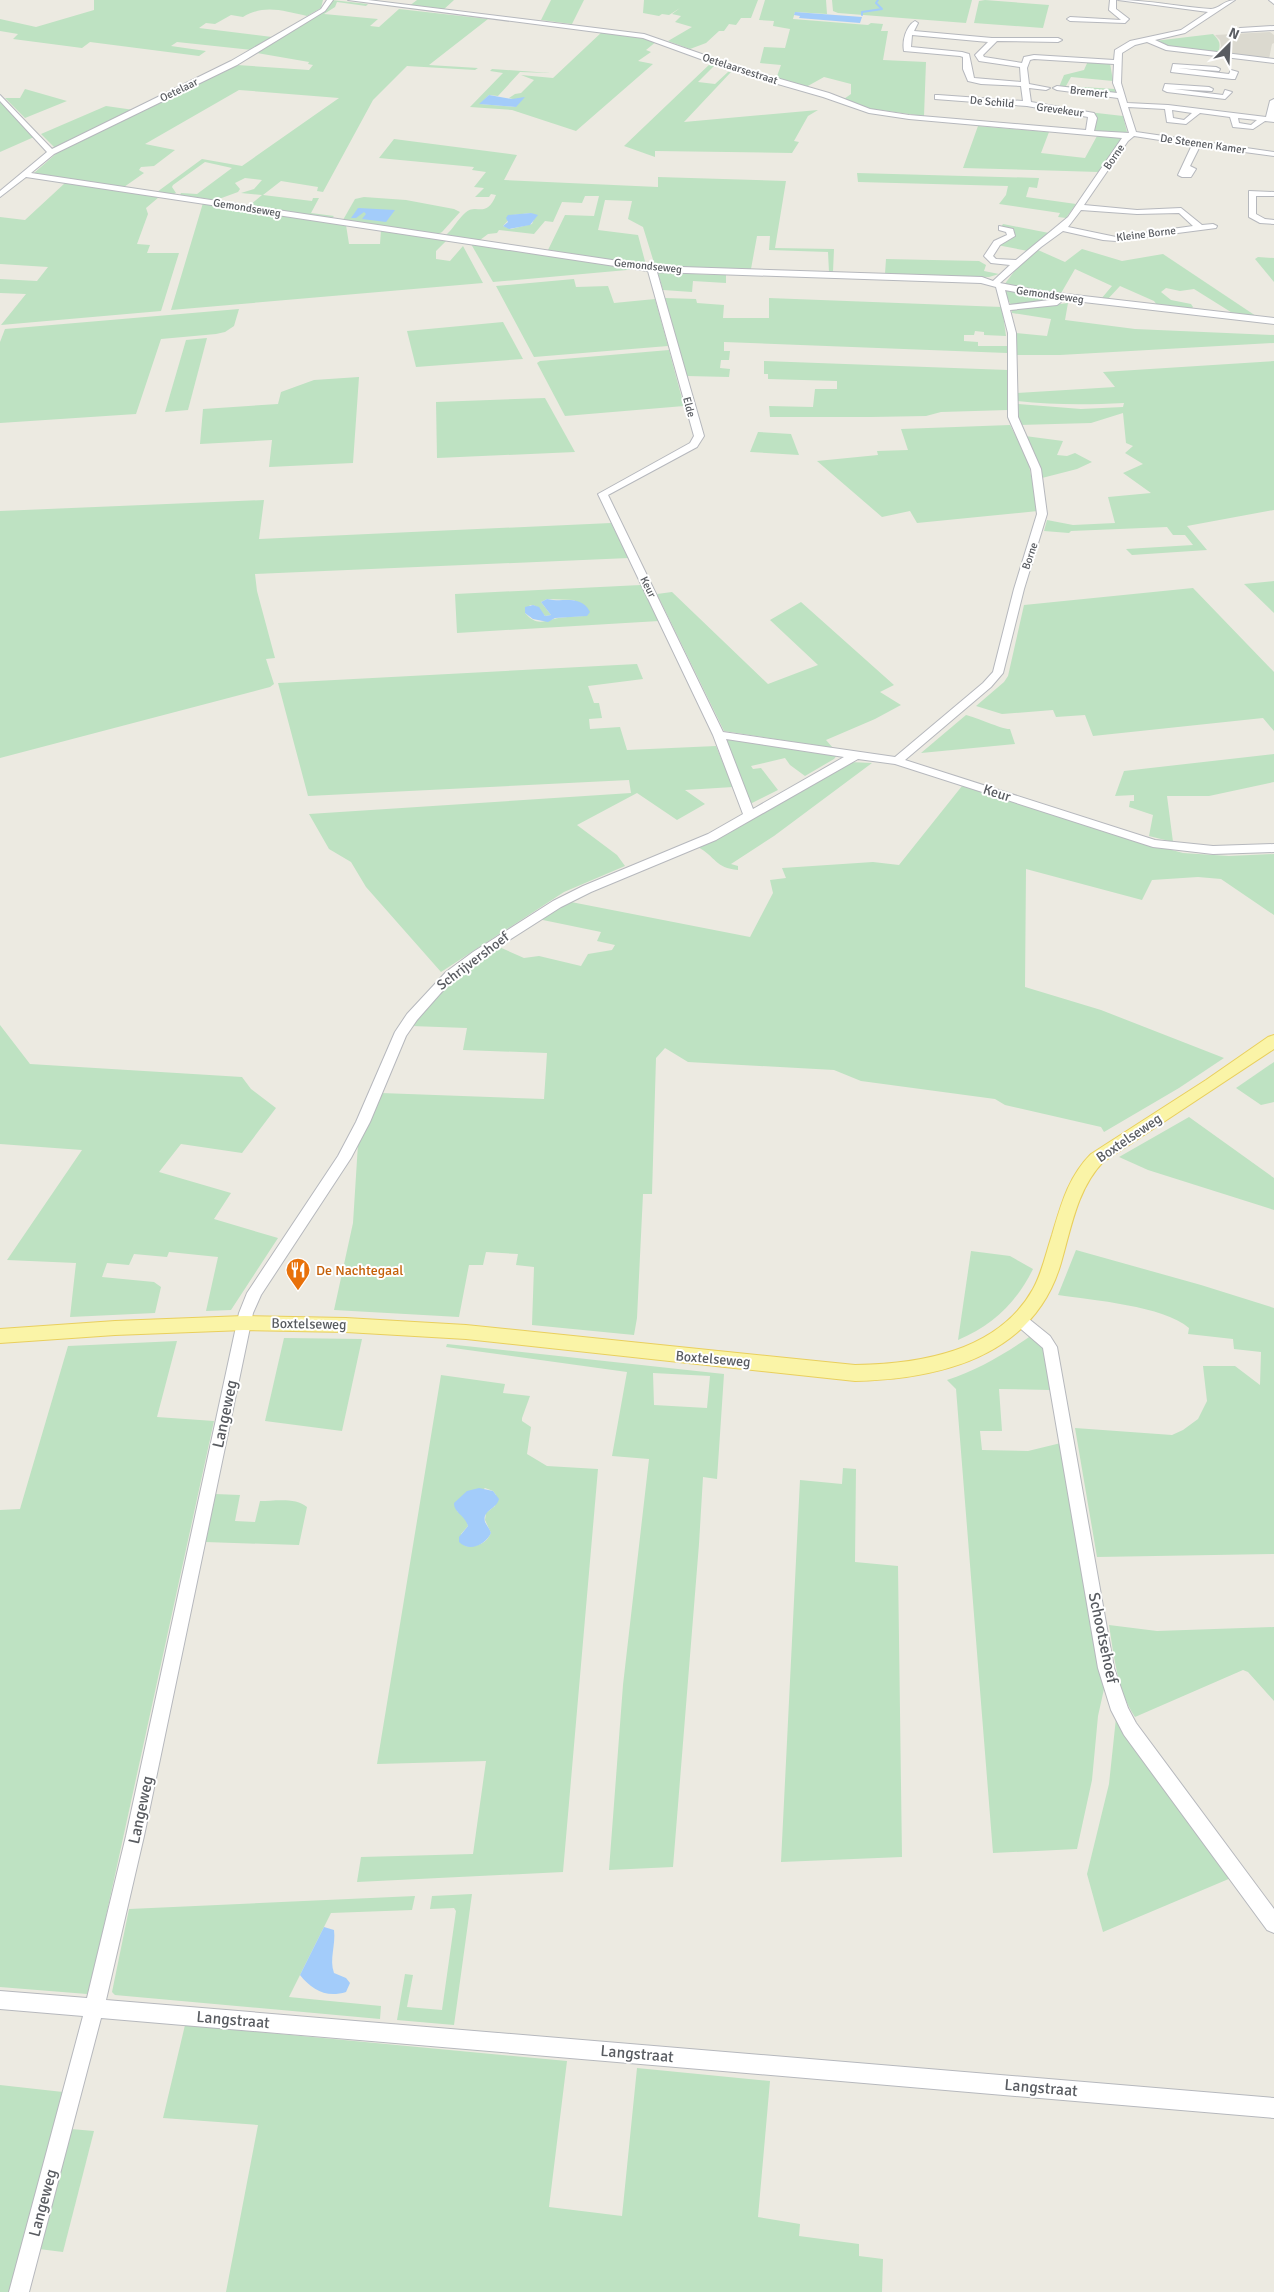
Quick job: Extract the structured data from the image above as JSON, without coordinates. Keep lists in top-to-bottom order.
{
  "streets": {
    "main road": ["Boxtelseweg"],
    "street": [
      "Oetelaarsestraat",
      "Oetelaar",
      "Bremert",
      "De Schild",
      "Grevekeur",
      "De Steenen Kamer",
      "Borne",
      "Gemondseweg",
      "Kleine Borne",
      "Elde",
      "Keur",
      "Schrijvershoef",
      "Langeweg",
      "Schootsehoef",
      "Langstraat"
    ]
  },
  "crossings": [
    ["Oetelaarsestraat", "Grevekeur"],
    ["Oetelaarsestraat", "De Steenen Kamer"],
    ["Oetelaarsestraat", "Borne"],
    ["Oetelaar", "Gemondseweg"],
    ["De Schild", "Grevekeur"],
    ["De Steenen Kamer", "Borne"],
    ["Borne", "Gemondseweg"],
    ["Borne", "Kleine Borne"],
    ["Borne", "Keur"],
    ["Gemondseweg", "Elde"],
    ["Elde", "Keur"],
    ["Keur", "Schrijvershoef"],
    ["Schrijvershoef", "Boxtelseweg"],
    ["Schrijvershoef", "Langeweg"],
    ["Boxtelseweg", "Langeweg"],
    ["Boxtelseweg", "Schootsehoef"],
    ["Langeweg", "Langstraat"]
  ],
  "places": {
    "restaurant": ["De Nachtegaal"]
  },
  "north": "top right"
}
